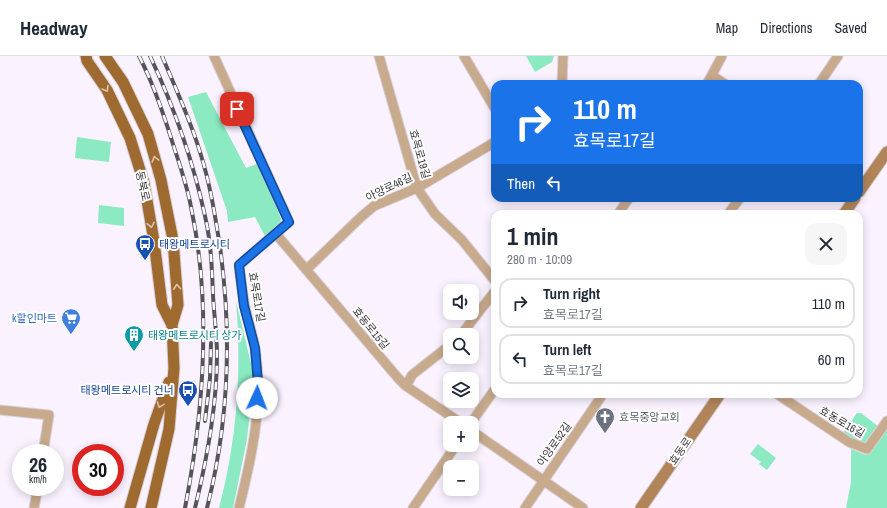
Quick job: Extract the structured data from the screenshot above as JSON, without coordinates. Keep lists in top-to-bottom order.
{
  "streets": {
    "main road": ["동북로", "효동로"],
    "street": [
      "효목로19길",
      "아양로46길",
      "효목로17길",
      "효동로15길",
      "효동로16길",
      "아양로52길"
    ]
  },
  "crossings": [
    ["효목로19길", "아양로46길"],
    ["아양로46길", "효동로15길"],
    ["효목로17길", "효동로15길"]
  ],
  "places": {
    "bus stop": ["태왕메트로시티", "태왕메트로시티 건너"],
    "supermarket": ["k할인마트"],
    "building": ["태왕메트로시티 상가"],
    "church": ["효목중앙교회"]
  },
  "page": {
    "header": "Headway",
    "nav": ["Map", "Directions", "Saved"],
    "turn": ["110 m", "효목로17길"],
    "then": "Then",
    "heading": ["1 min", "280 m · 10:09"],
    "list": [
      {
        "name": "Turn right",
        "note": "효목로17길",
        "value": "110 m"
      },
      {
        "name": "Turn left",
        "note": "효목로17길",
        "value": "60 m"
      }
    ],
    "map_buttons": ["+", "−"],
    "speed": "26 km/h",
    "limit": "30"
  }
}
